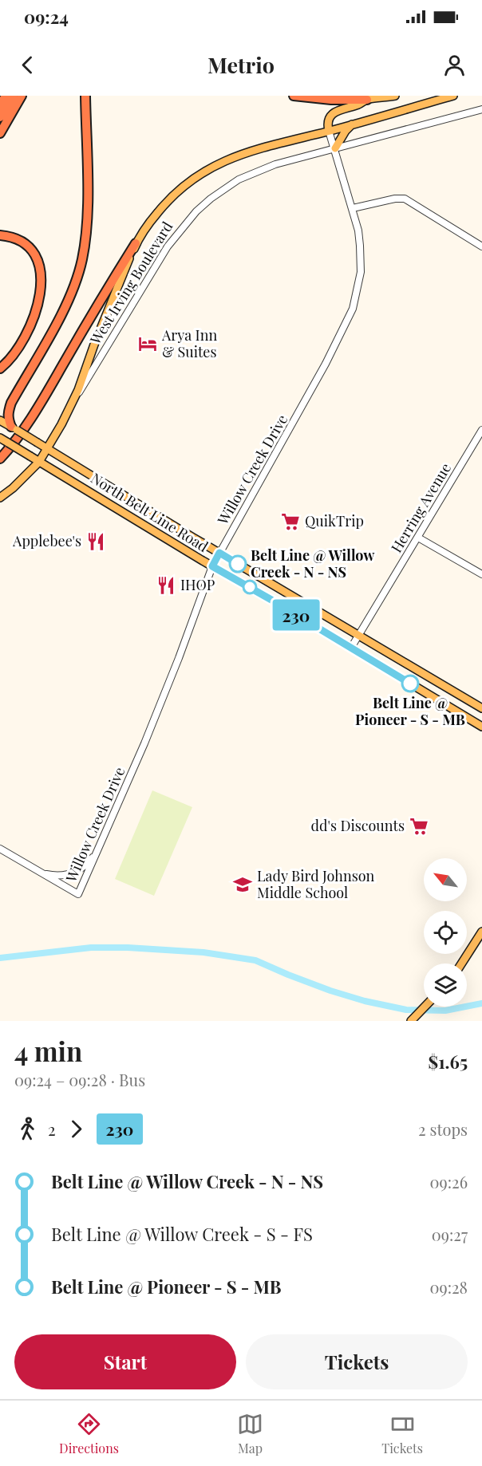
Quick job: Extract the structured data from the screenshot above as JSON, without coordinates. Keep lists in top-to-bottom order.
{
  "streets": {
    "main road": ["West Irving Boulevard", "North Belt Line Road"],
    "street": ["Willow Creek Drive", "Herring Avenue"]
  },
  "crossings": [
    ["West Irving Boulevard", "Willow Creek Drive"],
    ["West Irving Boulevard", "North Belt Line Road"],
    ["Willow Creek Drive", "North Belt Line Road"],
    ["Herring Avenue", "North Belt Line Road"]
  ],
  "places": {
    "hotel": ["Arya Inn & Suites"],
    "supermarket": ["QuikTrip", "dd's Discounts"],
    "restaurant": ["Applebee's", "IHOP"],
    "other": ["Belt Line @ Willow Creek - N - NS", "Belt Line @ Pioneer - S - MB"],
    "school or university": ["Lady Bird Johnson Middle School"]
  },
  "lines": ["bus line 230"],
  "north": "top left",
  "page": {
    "status": "09:24",
    "header": "Metrio",
    "on_map": "230",
    "heading": ["4 min", "09:24 – 09:28 · Bus", "$1.65"],
    "legs": ["2", "230", "2 stops"],
    "list": [
      {
        "name": "Belt Line @ Willow Creek - N - NS",
        "value": "09:26"
      },
      {
        "name": "Belt Line @ Willow Creek - S - FS",
        "value": "09:27"
      },
      {
        "name": "Belt Line @ Pioneer - S - MB",
        "value": "09:28"
      }
    ],
    "buttons": ["Start", "Tickets"],
    "tabs": ["Directions", "Map", "Tickets"]
  }
}
